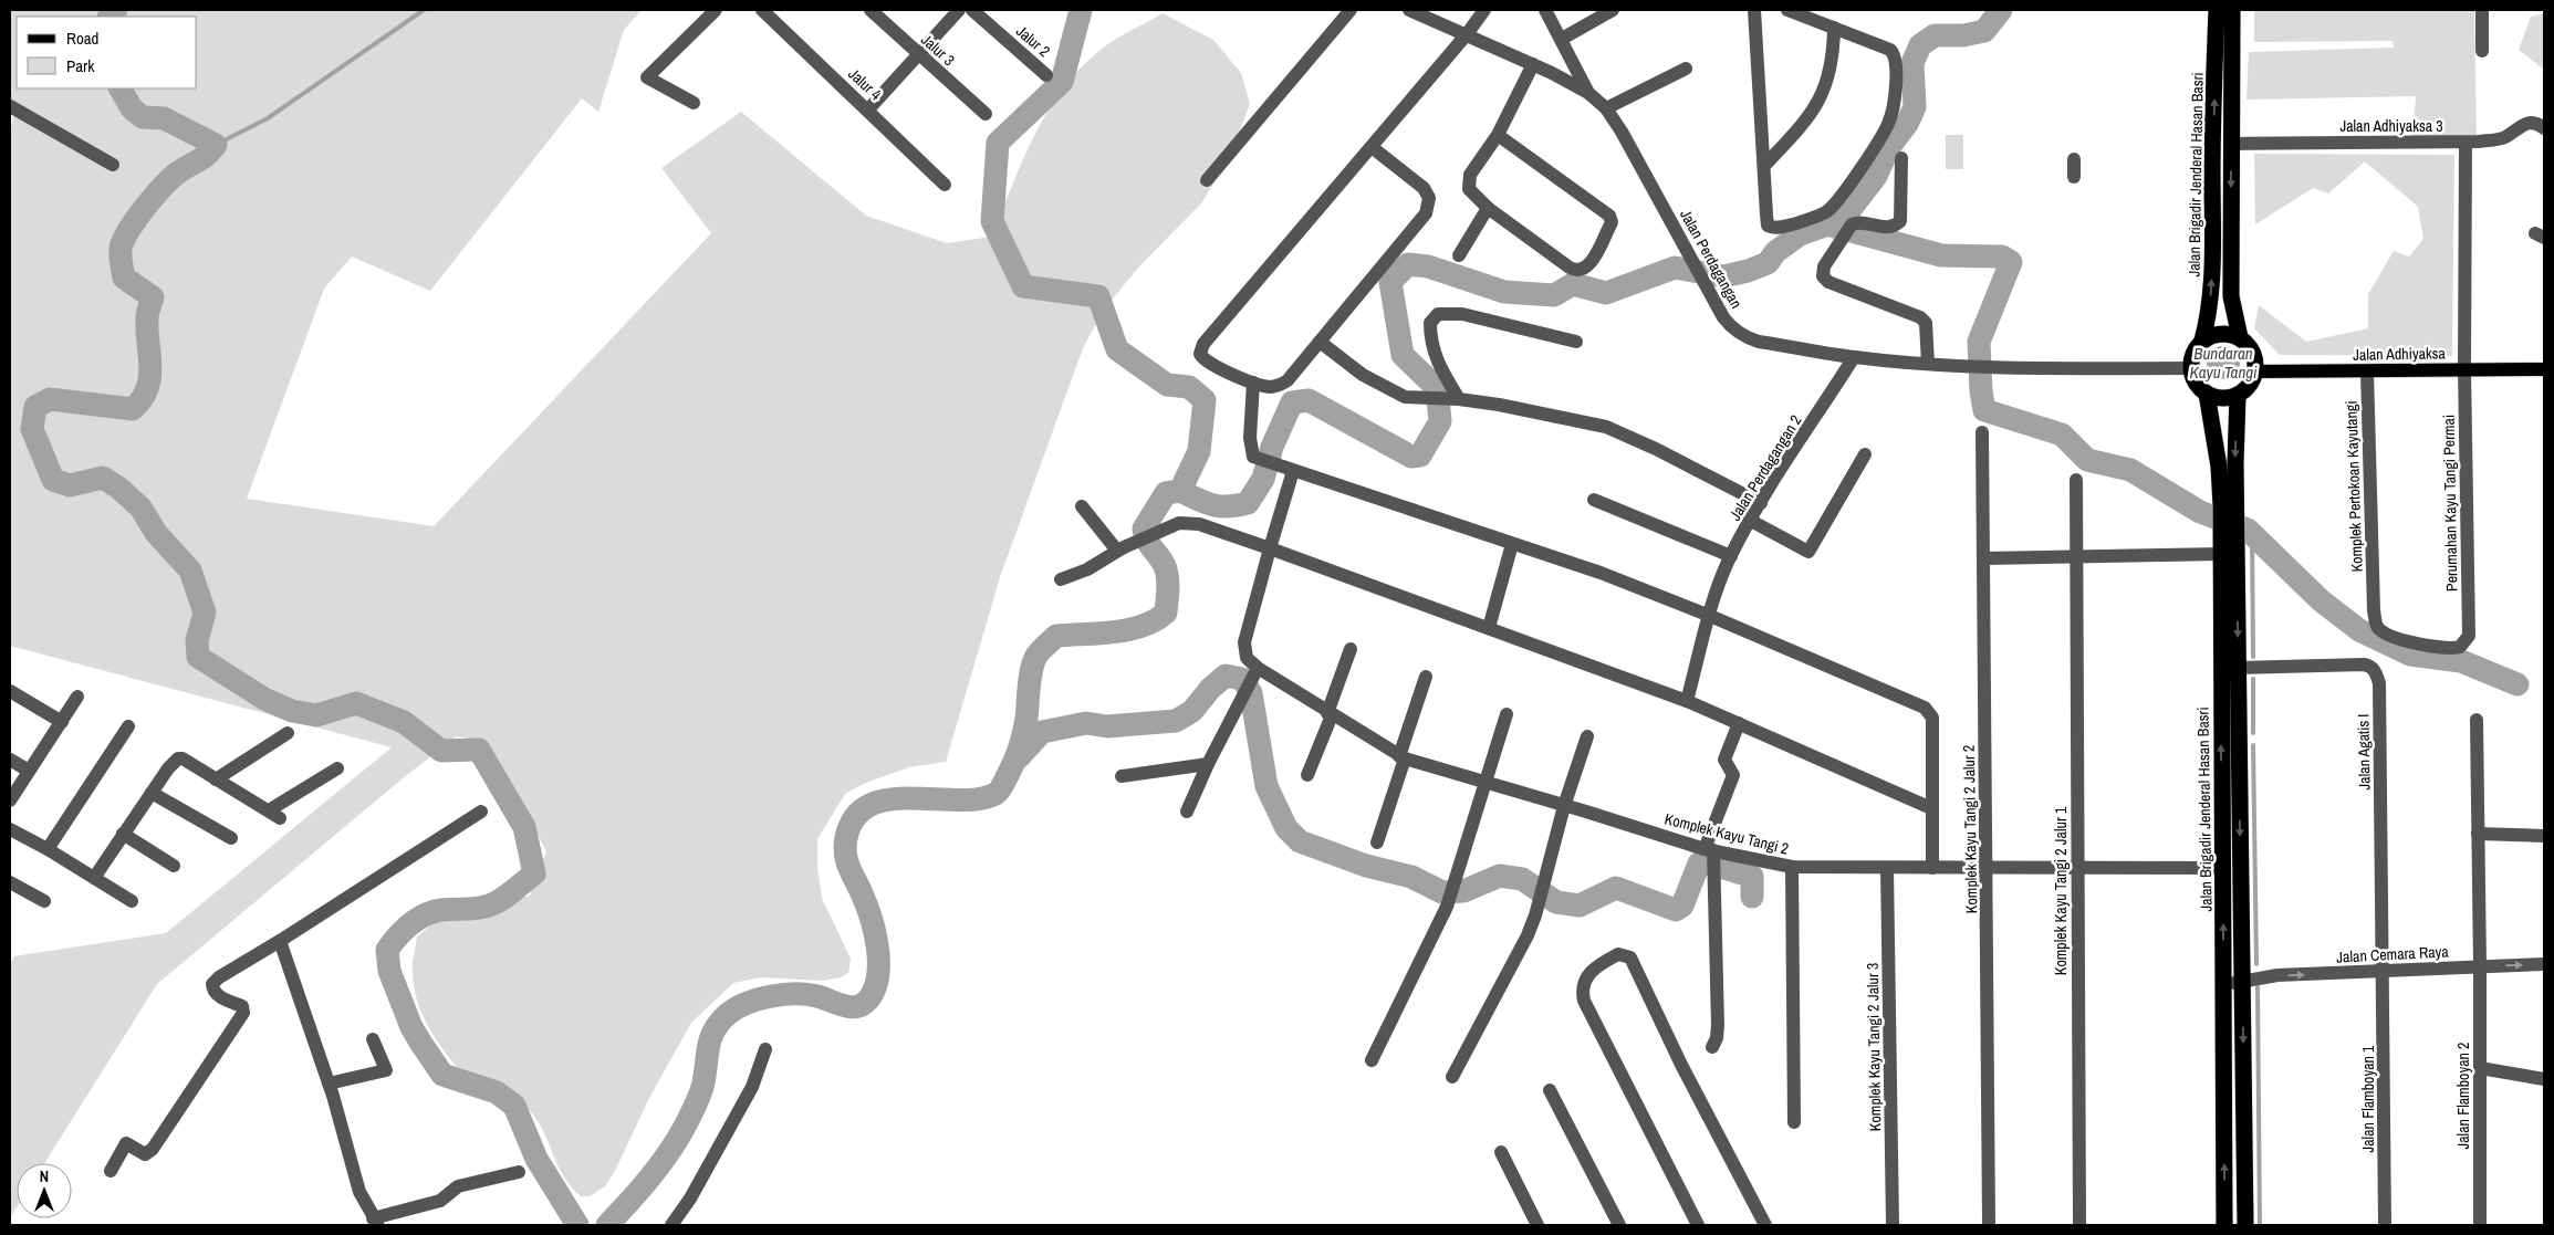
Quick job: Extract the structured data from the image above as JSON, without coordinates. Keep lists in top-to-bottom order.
{
  "streets": {
    "highway": ["Jalan Brigadir Jenderal Hasan Basri"],
    "main road": ["Jalan Adhiyaksa"],
    "street": [
      "Jalur 2",
      "Jalur 3",
      "Jalur 4",
      "Jalan Adhiyaksa 3",
      "Jalan Perdagangan",
      "Jalan Perdagangan 2",
      "Komplek Pertokoan Kayutangi",
      "Perumahan Kayu Tangi Permai",
      "Jalan Agatis I",
      "Komplek Kayu Tangi 2 Jalur 2",
      "Komplek Kayu Tangi 2",
      "Komplek Kayu Tangi 2 Jalur 1",
      "Jalan Cemara Raya",
      "Komplek Kayu Tangi 2 Jalur 3",
      "Jalan Flamboyan 2",
      "Jalan Flamboyan 1"
    ]
  },
  "crossings": [
    ["Jalan Adhiyaksa 3", "Perumahan Kayu Tangi Permai"],
    ["Jalan Brigadir Jenderal Hasan Basri", "Jalan Perdagangan"],
    ["Jalan Brigadir Jenderal Hasan Basri", "Jalan Adhiyaksa"],
    ["Jalan Brigadir Jenderal Hasan Basri", "Jalan Agatis I"],
    ["Jalan Brigadir Jenderal Hasan Basri", "Komplek Kayu Tangi 2"],
    ["Jalan Brigadir Jenderal Hasan Basri", "Jalan Cemara Raya"],
    ["Jalan Perdagangan", "Jalan Adhiyaksa"],
    ["Jalan Perdagangan", "Jalan Perdagangan 2"],
    ["Jalan Adhiyaksa", "Komplek Pertokoan Kayutangi"],
    ["Jalan Adhiyaksa", "Perumahan Kayu Tangi Permai"],
    ["Komplek Pertokoan Kayutangi", "Perumahan Kayu Tangi Permai"],
    ["Jalan Agatis I", "Jalan Cemara Raya"],
    ["Jalan Agatis I", "Jalan Flamboyan 1"],
    ["Komplek Kayu Tangi 2 Jalur 2", "Komplek Kayu Tangi 2"],
    ["Komplek Kayu Tangi 2", "Komplek Kayu Tangi 2 Jalur 1"],
    ["Komplek Kayu Tangi 2", "Komplek Kayu Tangi 2 Jalur 3"],
    ["Jalan Cemara Raya", "Jalan Flamboyan 2"],
    ["Jalan Cemara Raya", "Jalan Flamboyan 1"]
  ],
  "one_way": ["Jalan Cemara Raya"],
  "water": ["Bundaran Kayu Tangi"],
  "legend": ["Road", "Park"],
  "north": "top"
}
